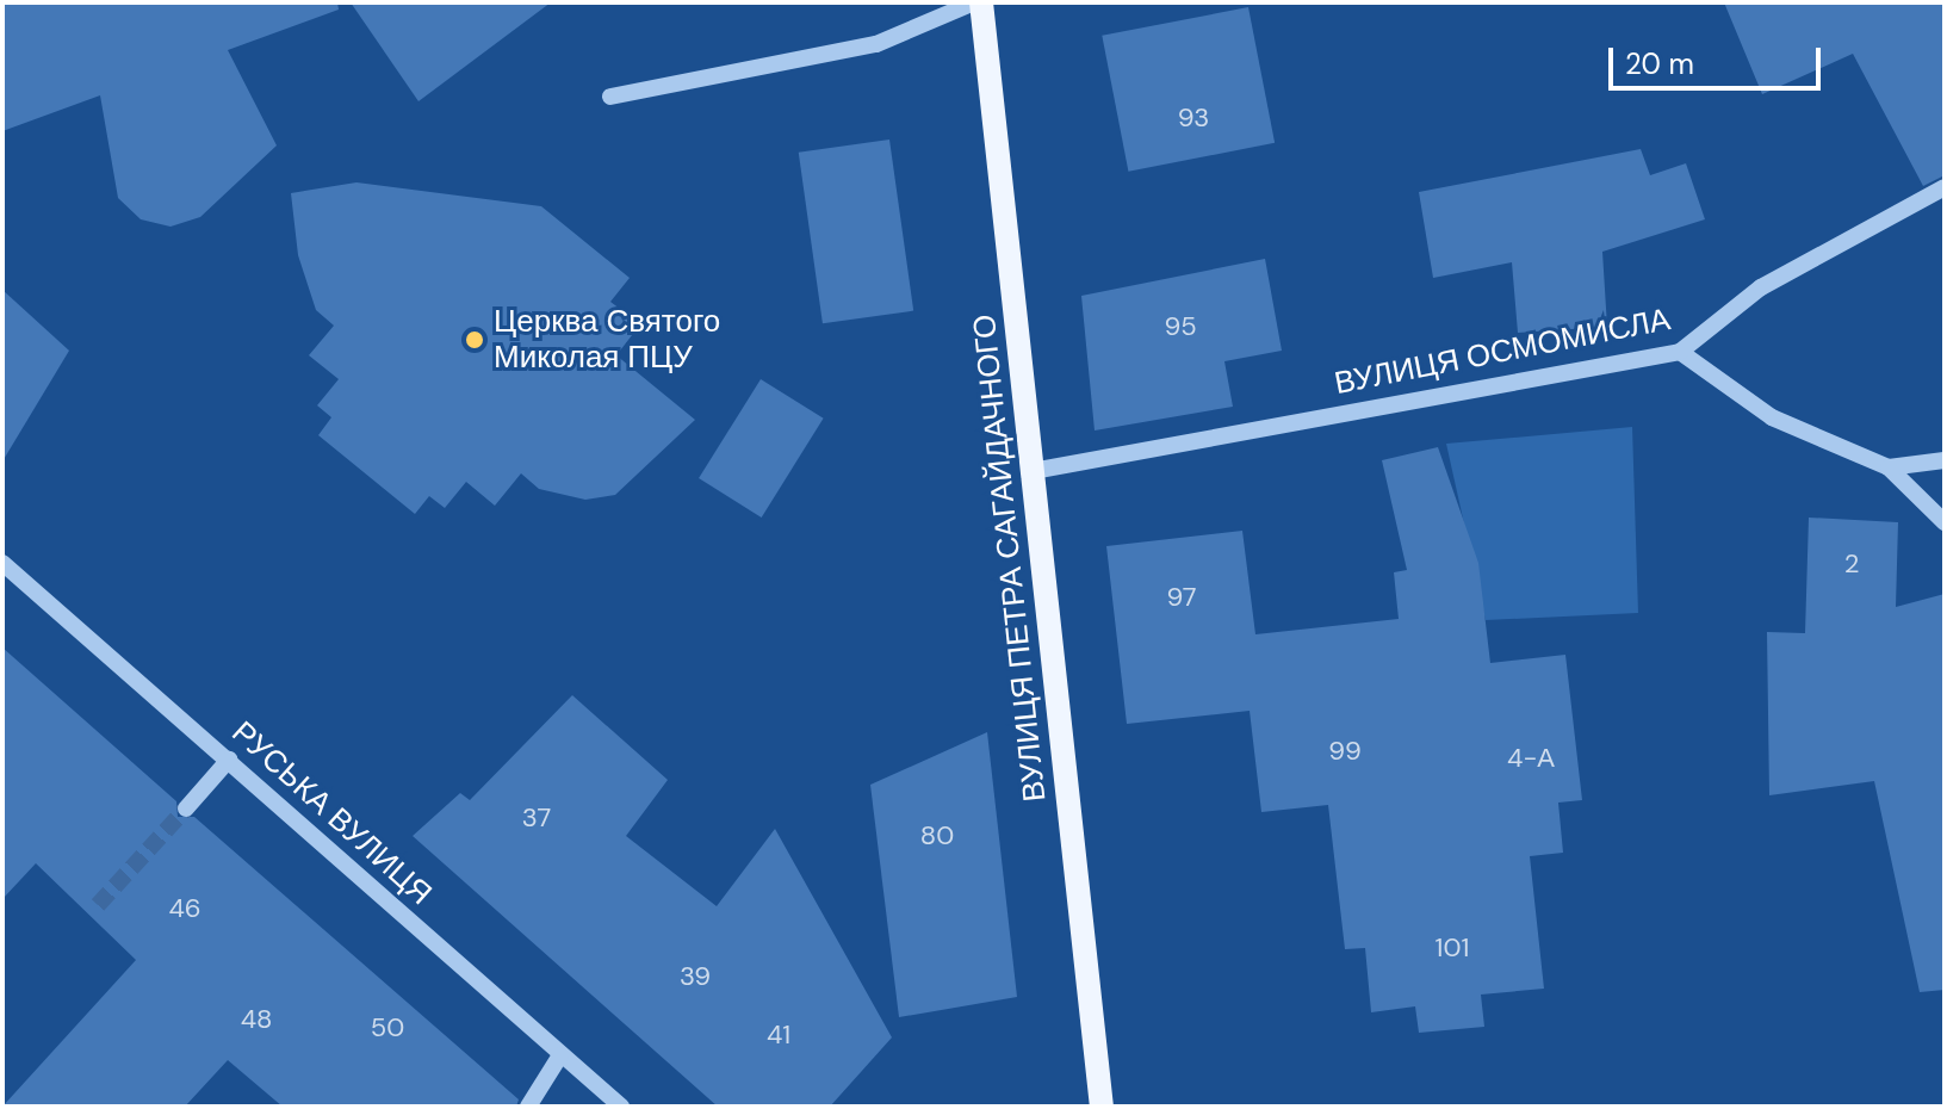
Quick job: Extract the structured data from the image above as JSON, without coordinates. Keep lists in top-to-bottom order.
{
  "streets": {
    "main road": ["ВУЛИЦЯ ПЕТРА САГАЙДАЧНОГО"],
    "street": ["ВУЛИЦЯ ОСМОМИСЛА", "РУСЬКА ВУЛИЦЯ"]
  },
  "crossings": [
    ["ВУЛИЦЯ ОСМОМИСЛА", "ВУЛИЦЯ ПЕТРА САГАЙДАЧНОГО"]
  ],
  "places": ["Церква Святого Миколая ПЦУ"],
  "house_numbers": [
    "93",
    "95",
    "2",
    "97",
    "99",
    "4-А",
    "37",
    "80",
    "46",
    "101",
    "39",
    "48",
    "50",
    "41"
  ],
  "scale_bar": "20 m"
}
